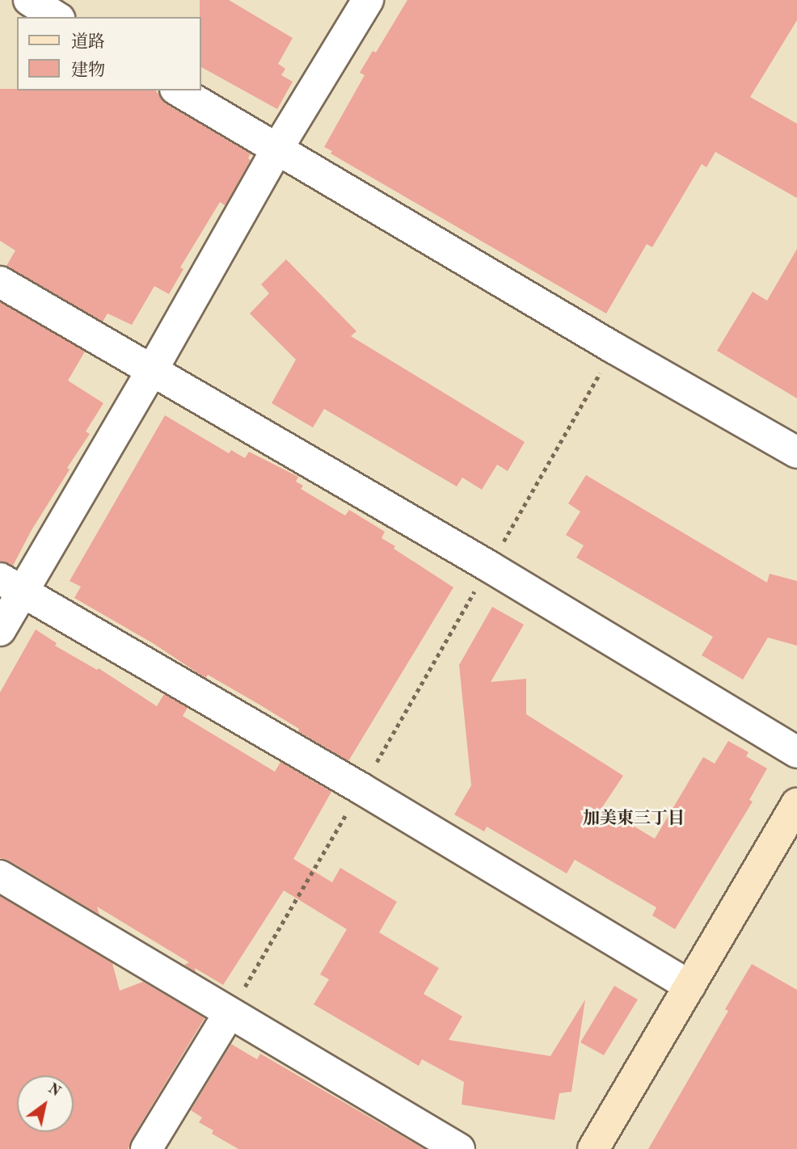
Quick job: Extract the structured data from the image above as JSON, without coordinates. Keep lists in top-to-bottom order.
{
  "districts": ["加美東三丁目"],
  "legend": ["道路", "建物"],
  "north": "top right"
}
